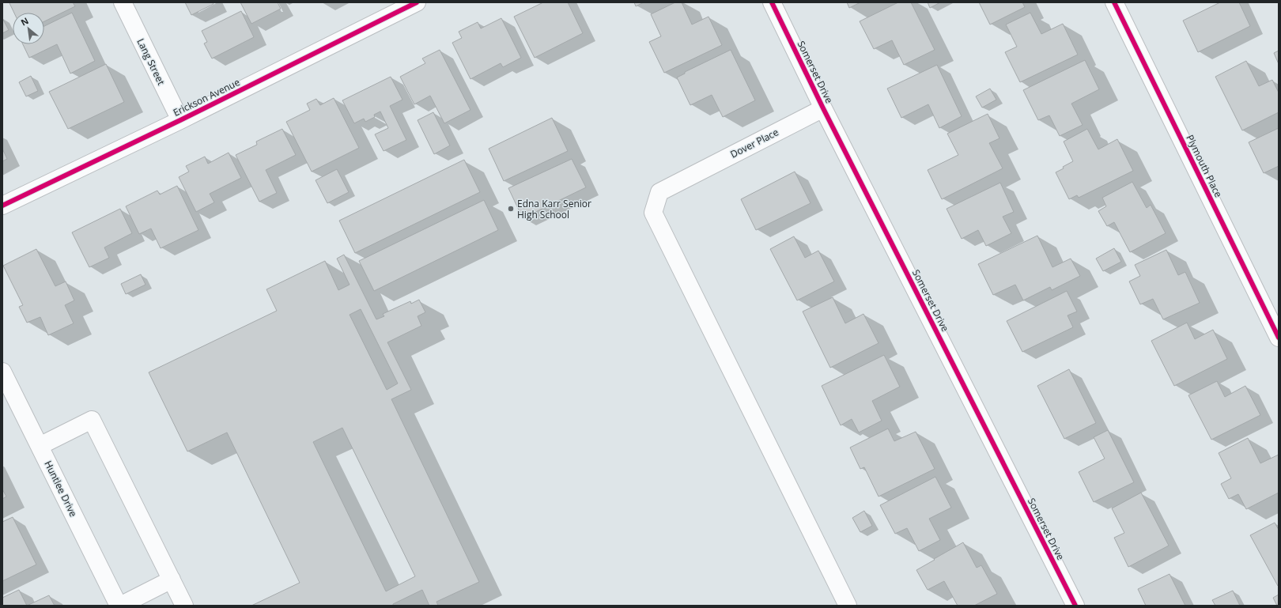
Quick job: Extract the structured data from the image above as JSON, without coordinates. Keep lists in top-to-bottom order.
{
  "streets": {
    "street": [
      "Lang Street",
      "Somerset Drive",
      "Erickson Avenue",
      "Dover Place",
      "Plymouth Place",
      "Huntlee Drive"
    ]
  },
  "crossings": [
    ["Lang Street", "Erickson Avenue"],
    ["Somerset Drive", "Dover Place"]
  ],
  "places": ["Edna Karr Senior High School"],
  "north": "top left"
}
